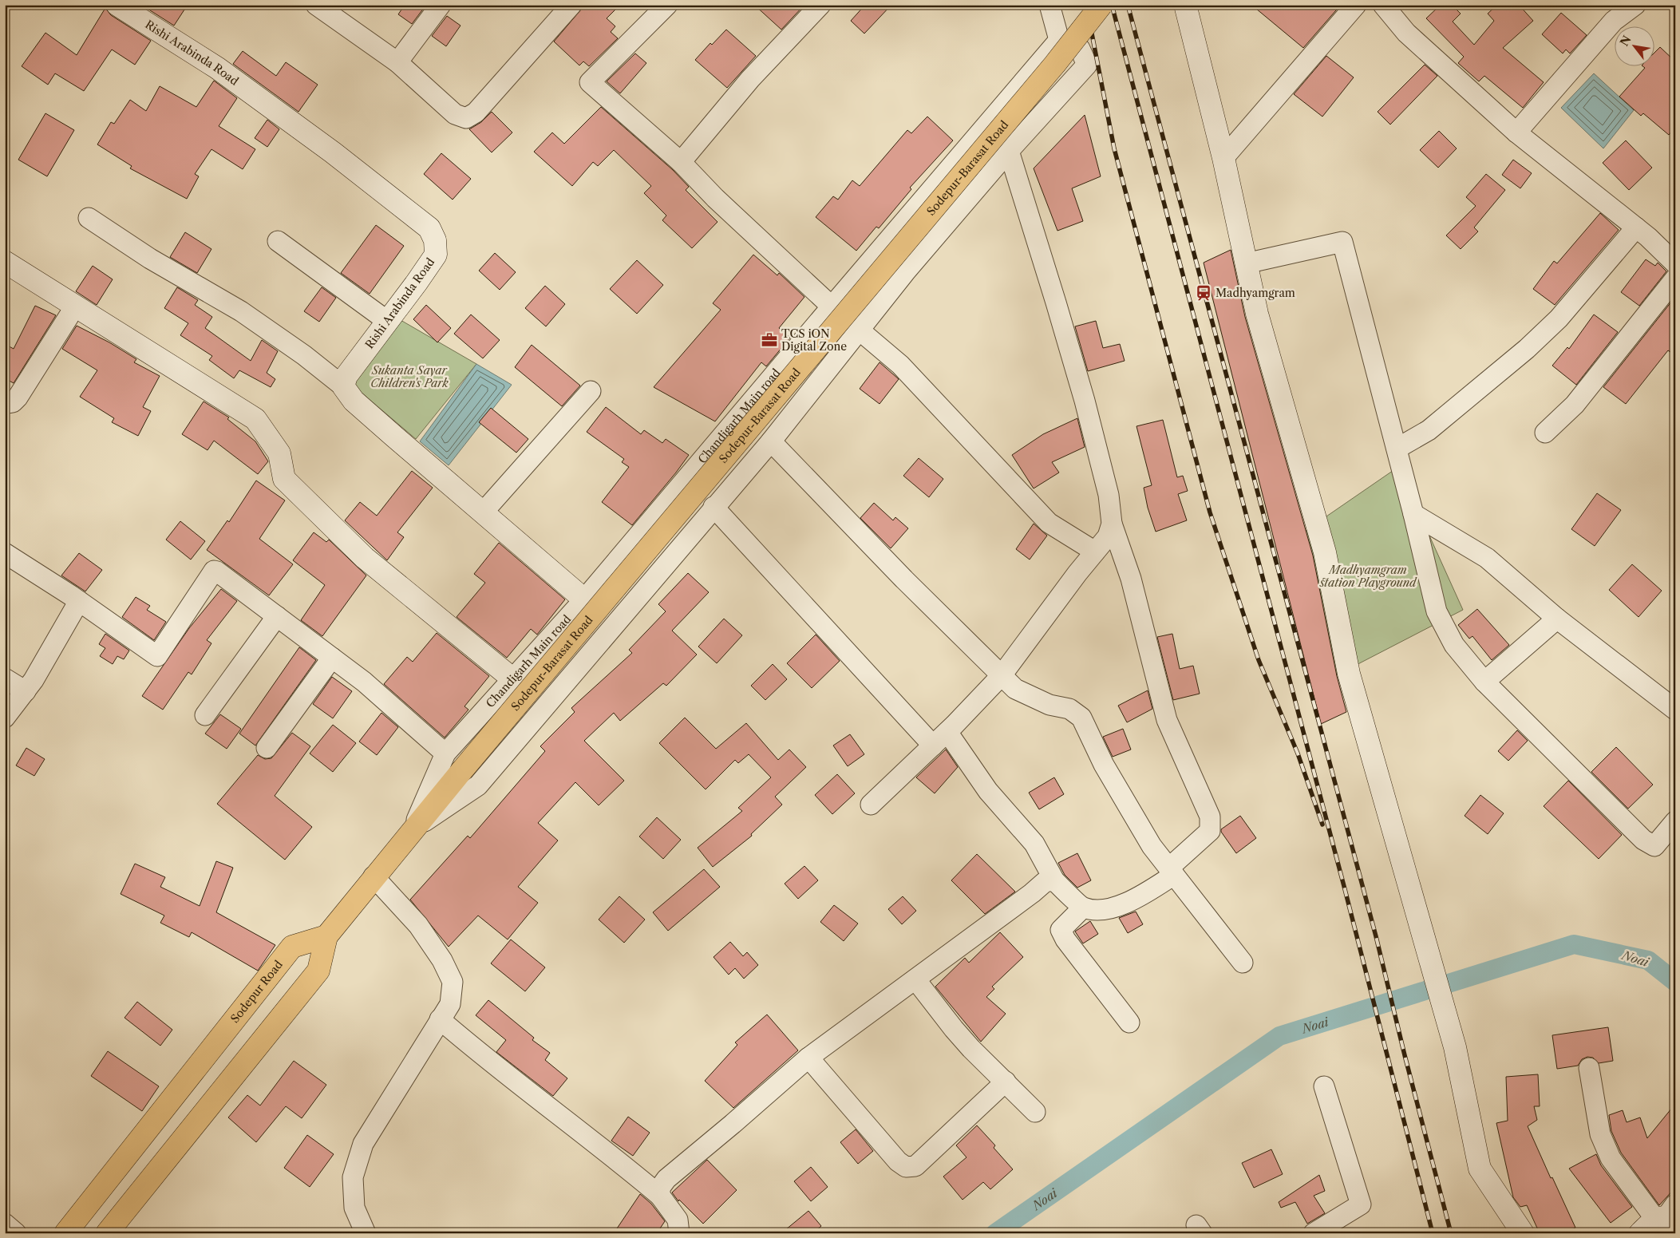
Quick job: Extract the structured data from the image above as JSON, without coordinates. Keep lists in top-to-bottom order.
{
  "streets": {
    "main road": ["Sodepur-Barasat Road", "Sodepur Road"],
    "street": ["Rishi Arabinda Road", "Chandigarh Main road"]
  },
  "crossings": [
    ["Sodepur-Barasat Road", "Chandigarh Main road"]
  ],
  "water": ["Noai"],
  "parks": ["Sukanta Sayar Children's Park", "Madhyamgram station Playground"],
  "places": {
    "station": ["Madhyamgram"],
    "office": ["TCS iON Digital Zone"]
  },
  "north": "top left"
}
